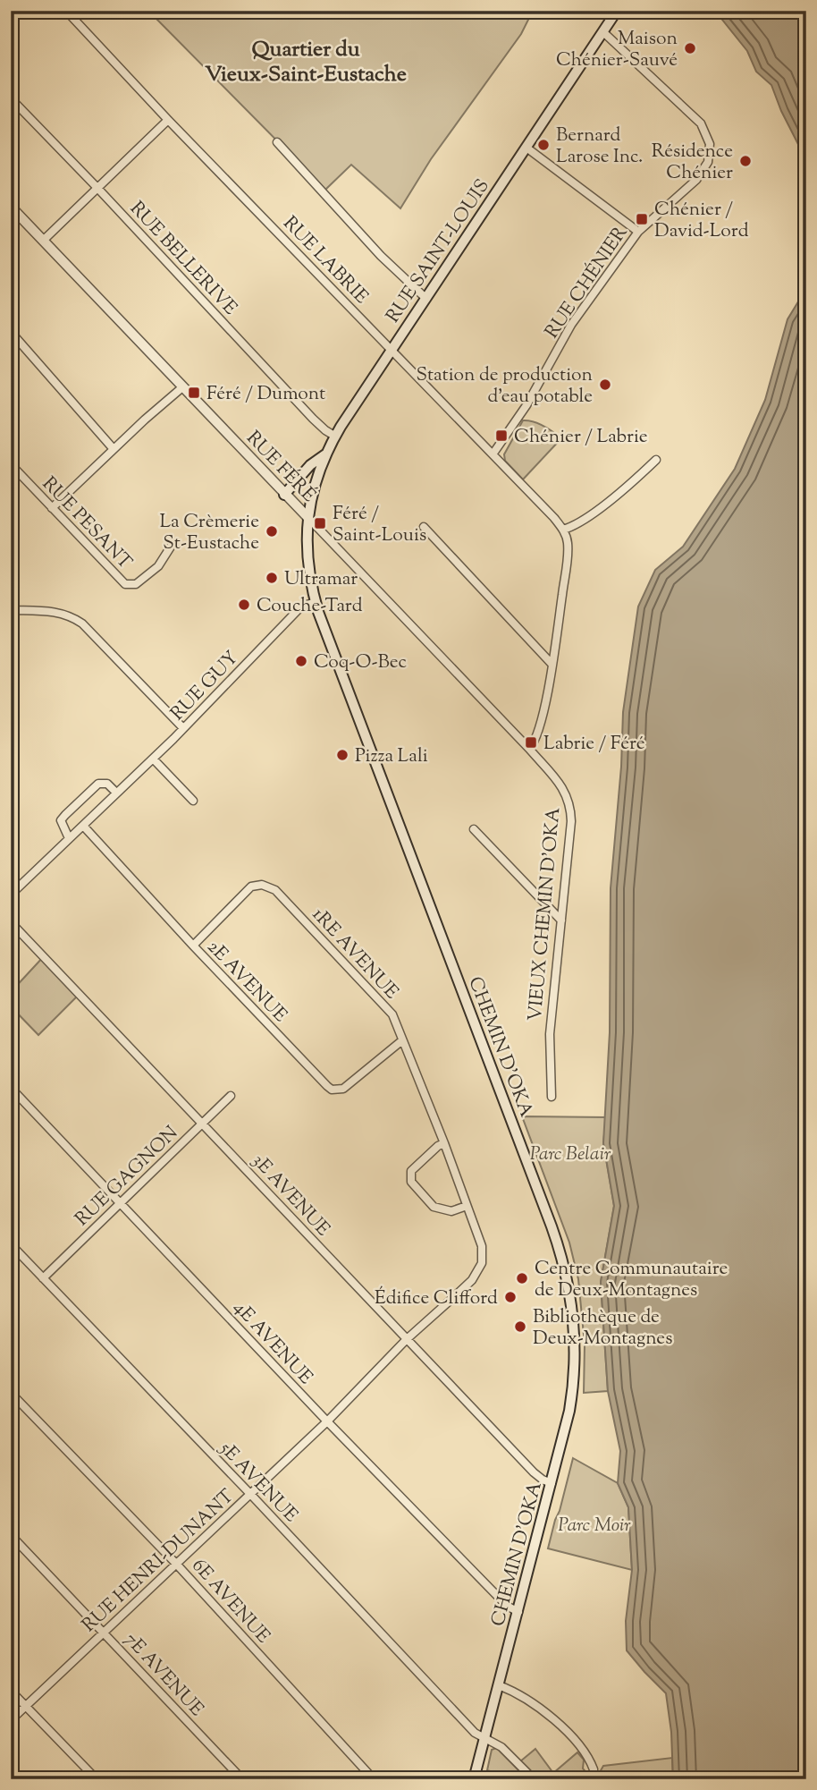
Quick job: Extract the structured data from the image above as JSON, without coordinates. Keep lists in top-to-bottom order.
{
  "streets": {
    "main road": ["RUE SAINT-LOUIS", "CHEMIN D'OKA"],
    "street": [
      "RUE BELLERIVE",
      "RUE LABRIE",
      "RUE CHÉNIER",
      "RUE FÉRÉ",
      "RUE PESANT",
      "RUE GUY",
      "VIEUX CHEMIN D'OKA",
      "1RE AVENUE",
      "2E AVENUE",
      "RUE GAGNON",
      "3E AVENUE",
      "4E AVENUE",
      "5E AVENUE",
      "RUE HENRI-DUNANT",
      "6E AVENUE",
      "7E AVENUE"
    ]
  },
  "crossings": [
    ["RUE SAINT-LOUIS", "RUE BELLERIVE"],
    ["RUE SAINT-LOUIS", "RUE LABRIE"],
    ["RUE SAINT-LOUIS", "RUE CHÉNIER"],
    ["RUE SAINT-LOUIS", "RUE FÉRÉ"],
    ["RUE SAINT-LOUIS", "CHEMIN D'OKA"],
    ["RUE LABRIE", "RUE CHÉNIER"],
    ["RUE FÉRÉ", "VIEUX CHEMIN D'OKA"],
    ["RUE FÉRÉ", "CHEMIN D'OKA"],
    ["RUE GUY", "2E AVENUE"],
    ["RUE GUY", "CHEMIN D'OKA"],
    ["1RE AVENUE", "2E AVENUE"],
    ["1RE AVENUE", "RUE HENRI-DUNANT"],
    ["CHEMIN D'OKA", "3E AVENUE"],
    ["CHEMIN D'OKA", "4E AVENUE"],
    ["CHEMIN D'OKA", "5E AVENUE"],
    ["RUE GAGNON", "3E AVENUE"],
    ["RUE GAGNON", "4E AVENUE"],
    ["RUE GAGNON", "5E AVENUE"],
    ["3E AVENUE", "RUE HENRI-DUNANT"],
    ["4E AVENUE", "RUE HENRI-DUNANT"],
    ["5E AVENUE", "RUE HENRI-DUNANT"],
    ["RUE HENRI-DUNANT", "6E AVENUE"],
    ["RUE HENRI-DUNANT", "7E AVENUE"]
  ],
  "districts": ["Quartier du Vieux-Saint-Eustache"],
  "parks": ["Parc Belair", "Parc Moir"],
  "places": {
    "other": [
      "Maison Chénier-Sauvé",
      "Bernard Larose Inc.",
      "Résidence Chénier",
      "Station de production d'eau potable",
      "La Crèmerie St-Eustache",
      "Ultramar",
      "Couche-Tard",
      "Coq-O-Bec",
      "Pizza Lali",
      "Centre Communautaire de Deux-Montagnes",
      "Édifice Clifford",
      "Bibliothèque de Deux-Montagnes"
    ],
    "transit": [
      "Chénier / David-Lord",
      "Féré / Dumont",
      "Chénier / Labrie",
      "Féré / Saint-Louis",
      "Labrie / Féré"
    ]
  }
}
